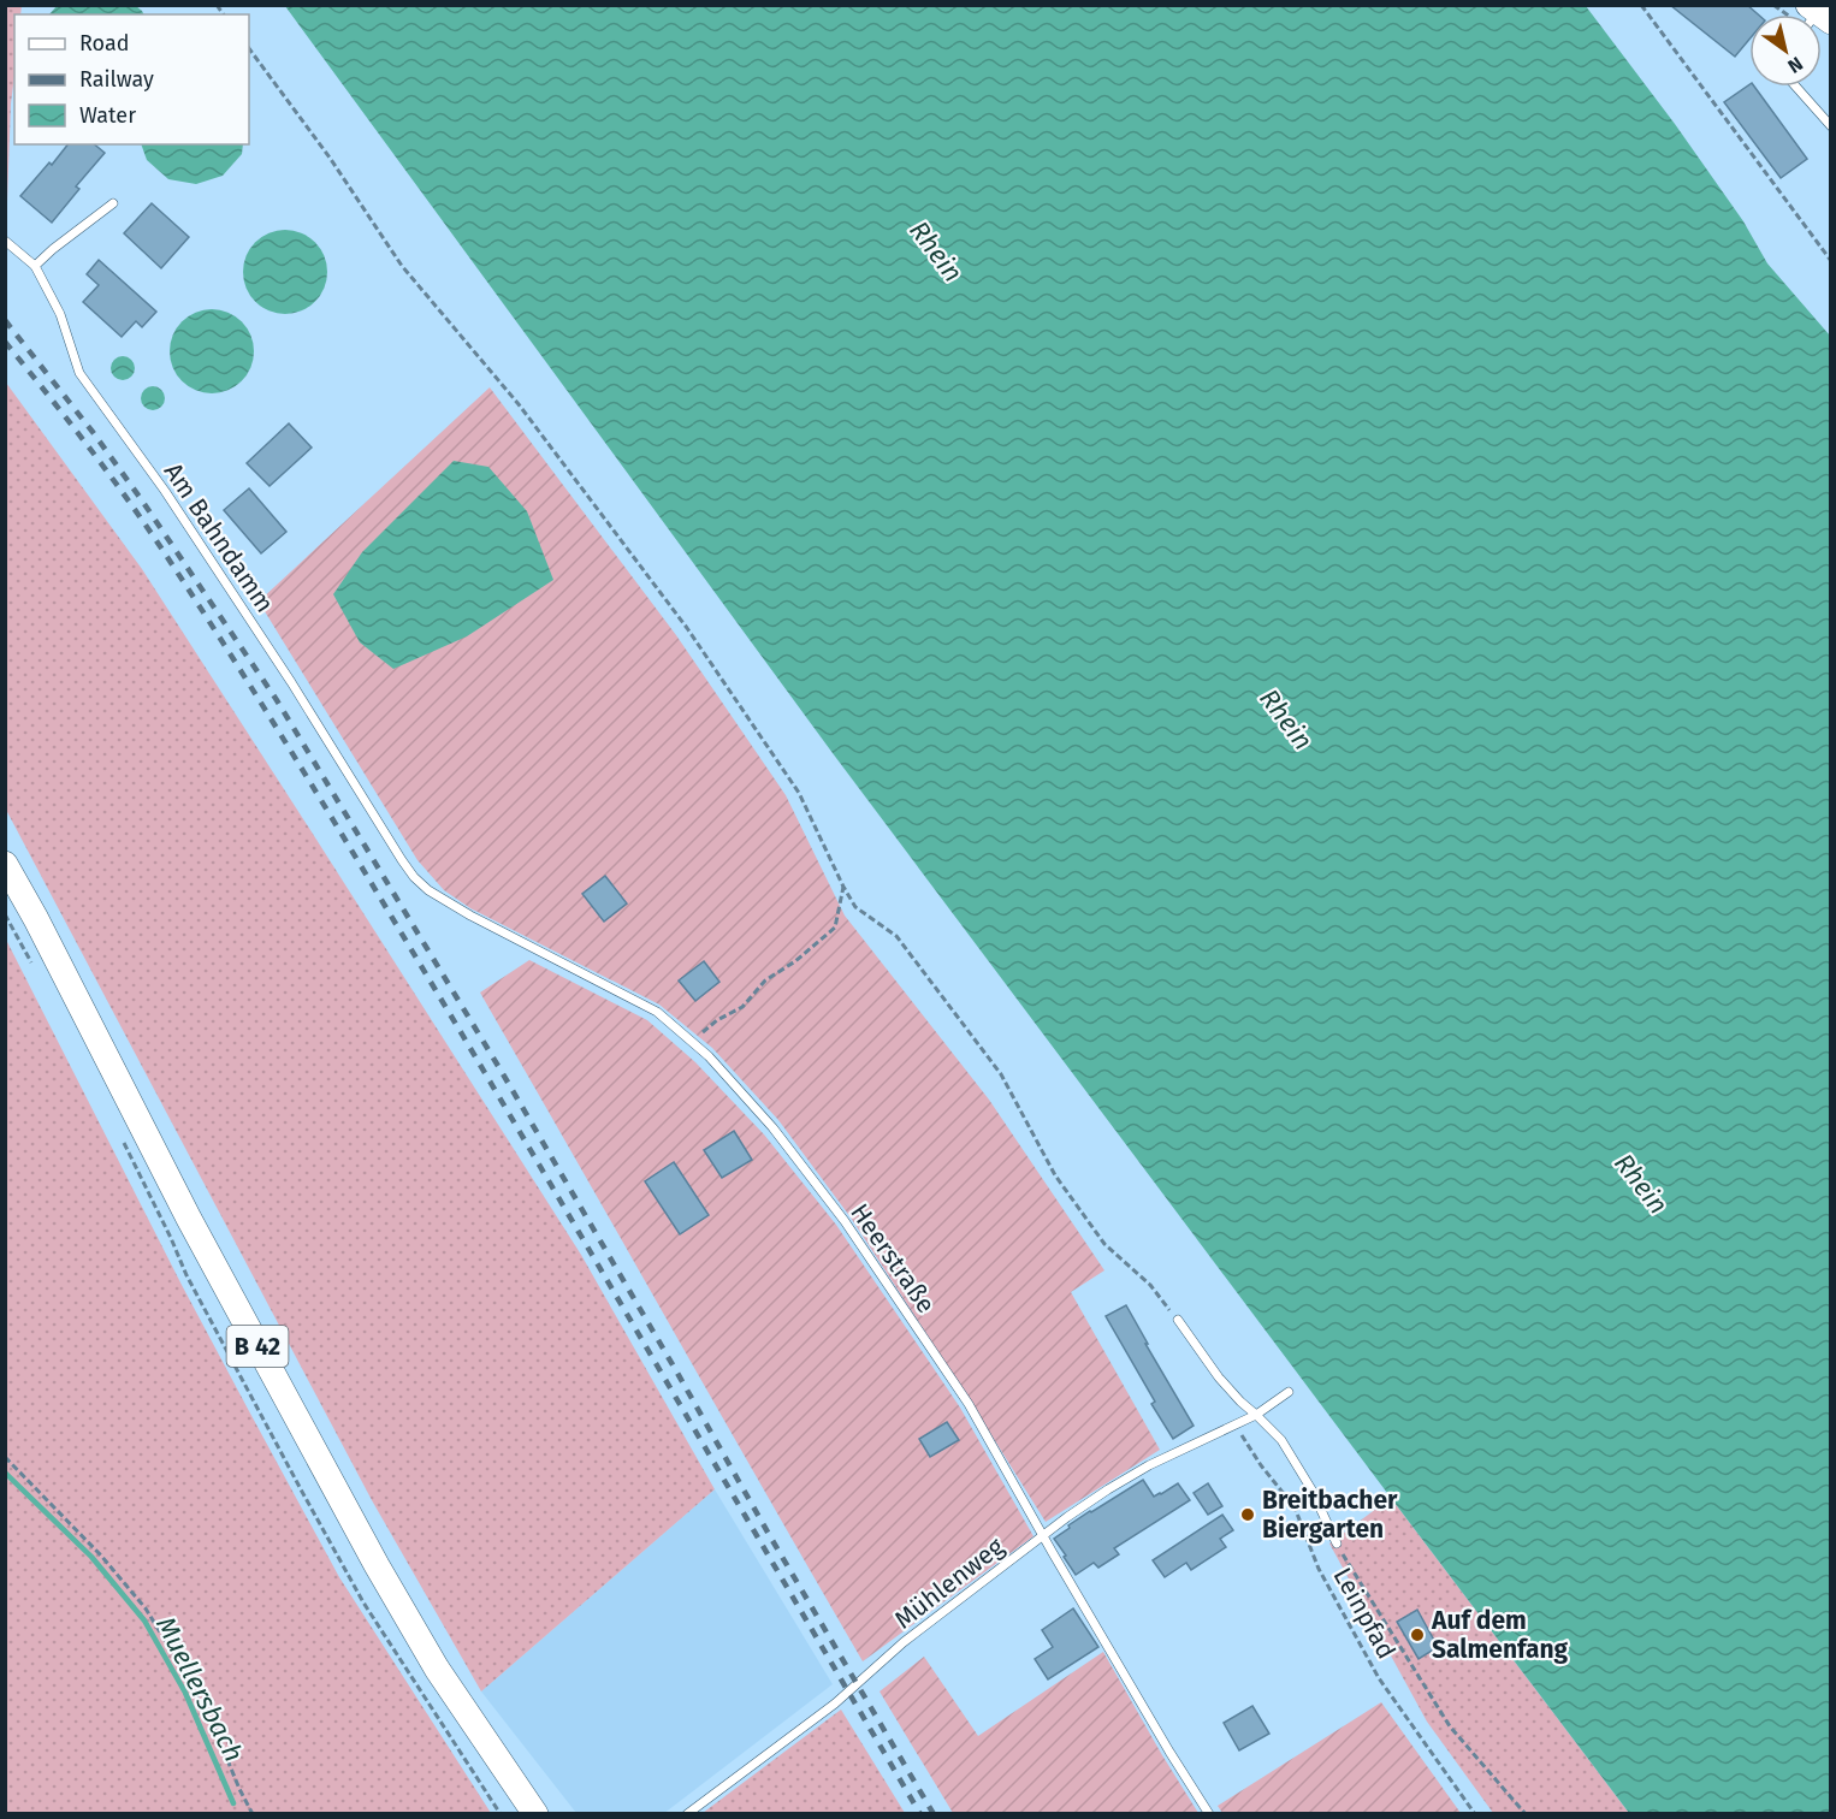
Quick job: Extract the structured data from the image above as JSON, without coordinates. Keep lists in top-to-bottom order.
{
  "streets": {
    "main road": ["B 42"],
    "lane": ["Am Bahndamm", "Heerstraße", "Mühlenweg"],
    "path": ["Leinpfad"]
  },
  "crossings": [
    ["Am Bahndamm", "Heerstraße"],
    ["Heerstraße", "Mühlenweg"],
    ["Mühlenweg", "Leinpfad"]
  ],
  "water": ["Rhein", "Muellersbach"],
  "places": ["Breitbacher Biergarten", "Auf dem Salmenfang"],
  "legend": ["Road", "Railway", "Water"],
  "north": "bottom right"
}
